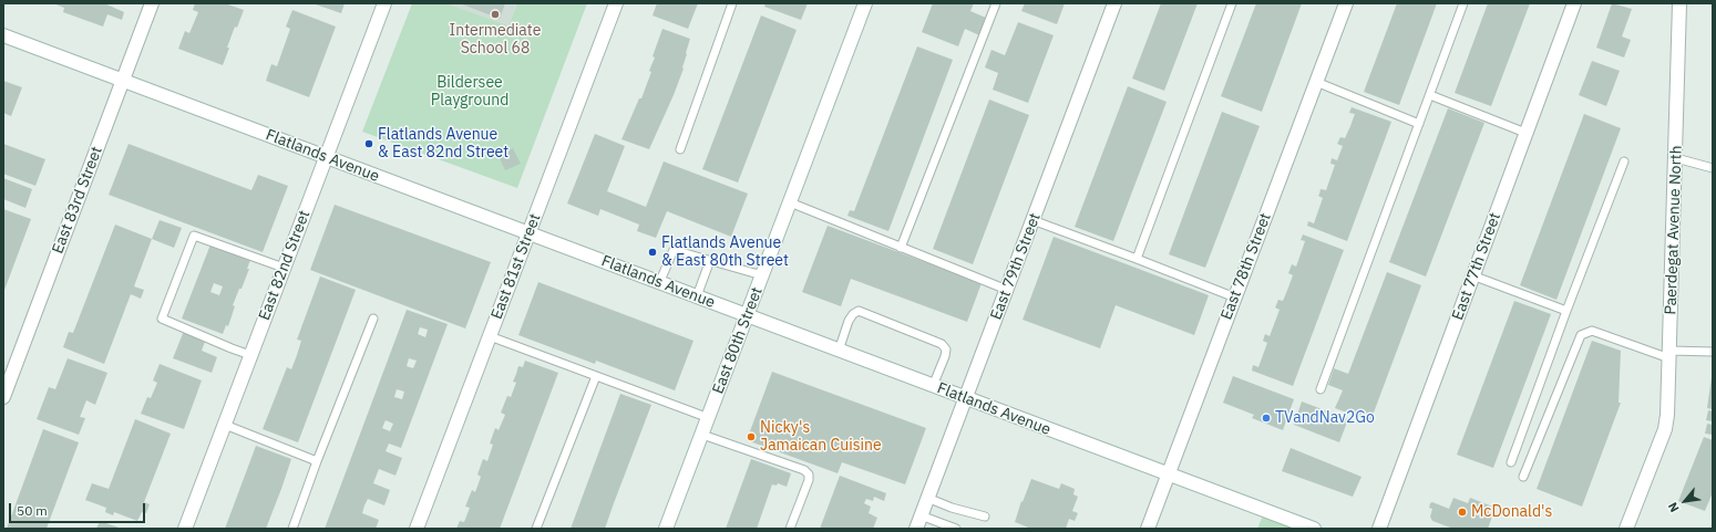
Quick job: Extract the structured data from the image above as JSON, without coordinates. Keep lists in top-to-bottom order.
{
  "streets": {
    "street": [
      "Flatlands Avenue",
      "East 83rd Street",
      "Paerdegat Avenue North",
      "East 82nd Street",
      "East 81st Street",
      "East 79th Street",
      "East 78th Street",
      "East 77th Street",
      "East 80th Street"
    ]
  },
  "crossings": [
    ["Flatlands Avenue", "East 83rd Street"],
    ["Flatlands Avenue", "East 82nd Street"],
    ["Flatlands Avenue", "East 81st Street"],
    ["Flatlands Avenue", "East 79th Street"],
    ["Flatlands Avenue", "East 78th Street"],
    ["Flatlands Avenue", "East 80th Street"]
  ],
  "parks": ["Bildersee Playground"],
  "places": [
    "Intermediate School 68",
    "Flatlands Avenue & East 82nd Street",
    "Flatlands Avenue & East 80th Street",
    "TVandNav2Go",
    "Nicky's Jamaican Cuisine",
    "McDonald's"
  ],
  "scale_bar": "50 m",
  "north": "bottom left"
}
